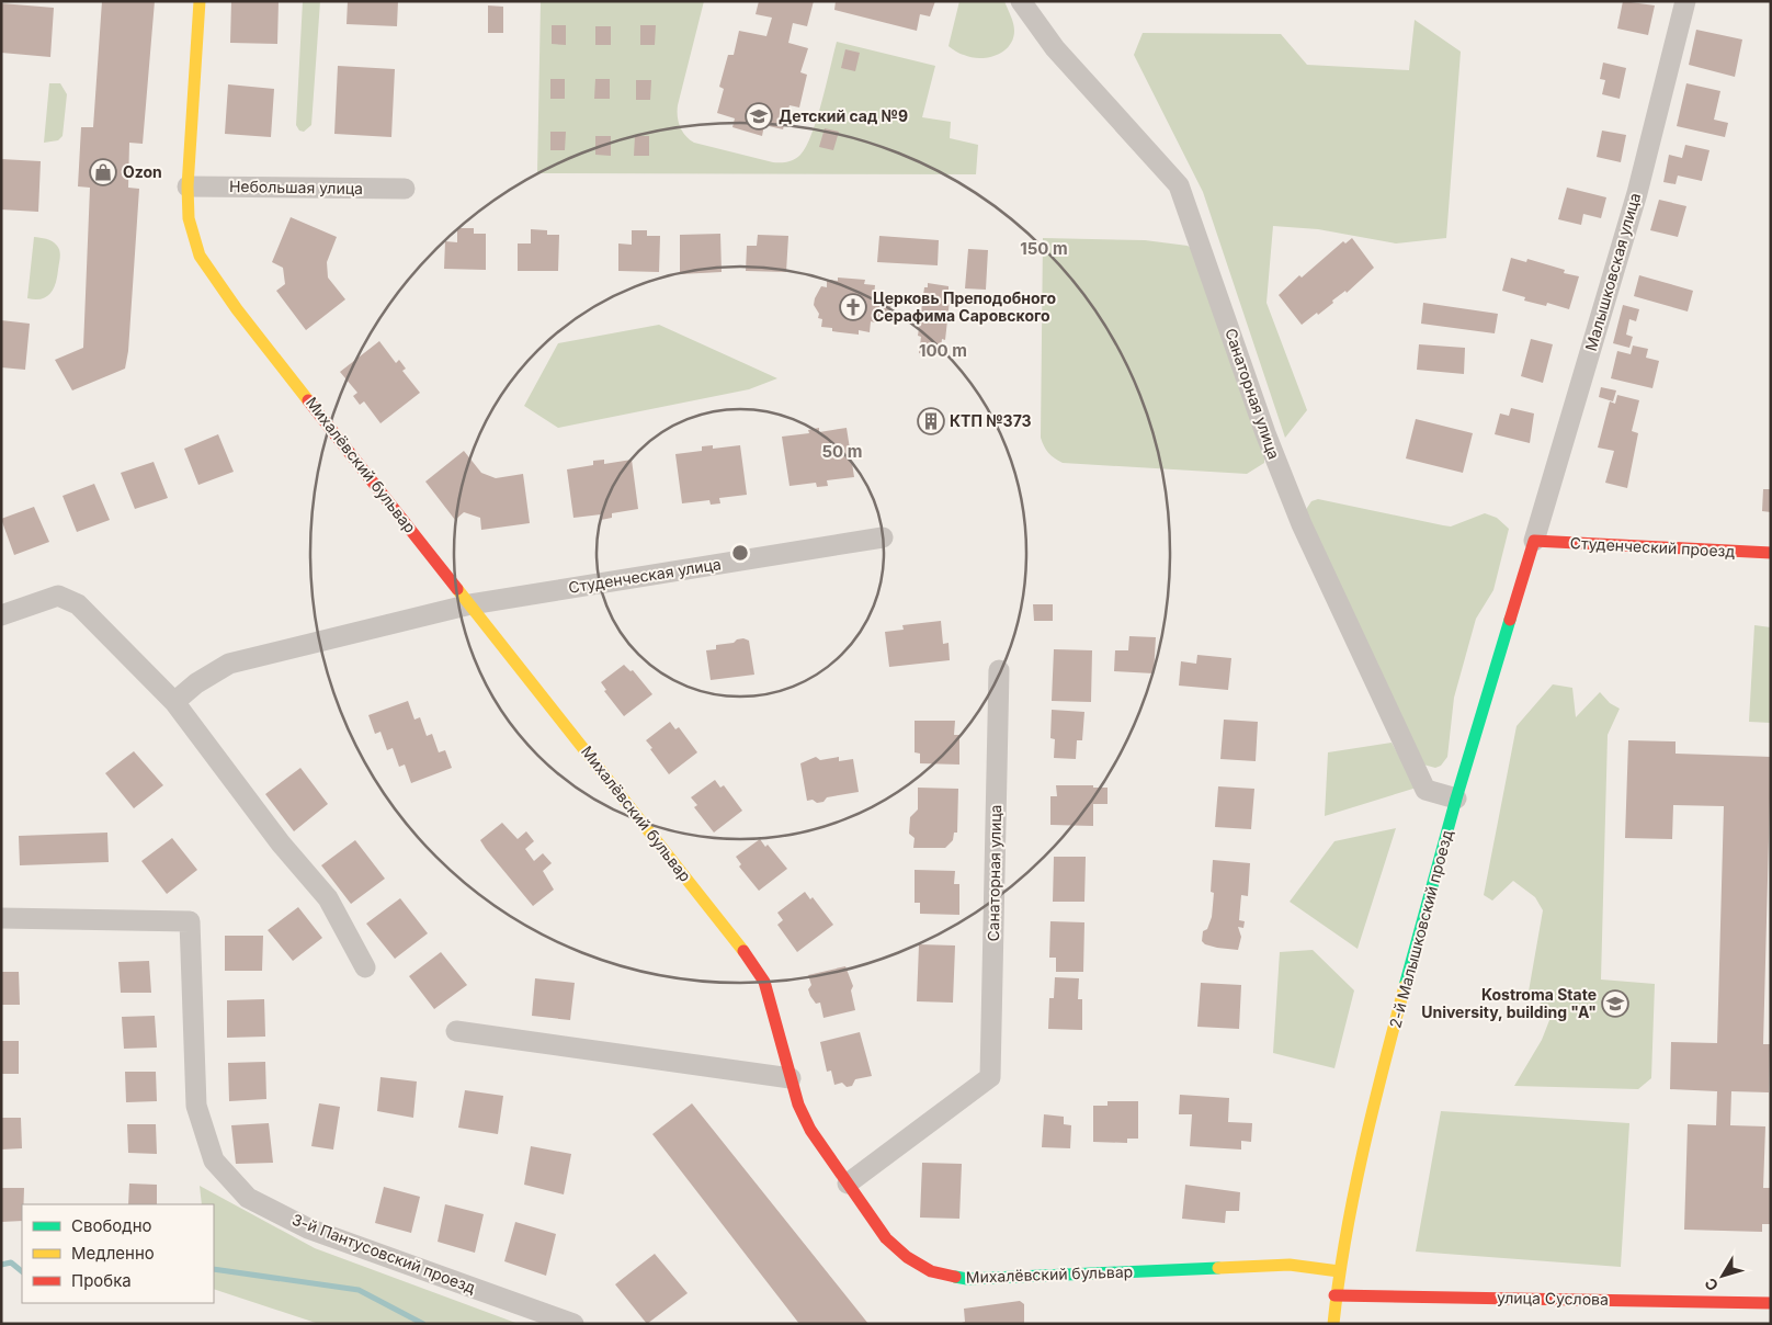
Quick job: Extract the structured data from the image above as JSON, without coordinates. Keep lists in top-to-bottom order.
{
  "streets": {
    "street": [
      "Небольшая улица",
      "Малышковская улица",
      "Санаторная улица",
      "Михалёвский бульвар",
      "Студенческий проезд",
      "Студенческая улица",
      "2-й Малышковский проезд",
      "3-й Пантусовский проезд",
      "улица Суслова"
    ]
  },
  "crossings": [
    ["Небольшая улица", "Михалёвский бульвар"],
    ["Малышковская улица", "Студенческий проезд"],
    ["Малышковская улица", "2-й Малышковский проезд"],
    ["Санаторная улица", "Михалёвский бульвар"],
    ["Санаторная улица", "2-й Малышковский проезд"],
    ["Михалёвский бульвар", "Студенческая улица"],
    ["Михалёвский бульвар", "2-й Малышковский проезд"],
    ["Студенческий проезд", "2-й Малышковский проезд"],
    ["2-й Малышковский проезд", "улица Суслова"]
  ],
  "places": {
    "school or university": ["Детский сад №9", "Kostroma State University, building \"A\""],
    "shop": ["Ozon"],
    "church": ["Церковь Преподобного Серафима Саровского"],
    "building": ["КТП №373"]
  },
  "legend": ["Свободно", "Медленно", "Пробка"],
  "north": "bottom left",
  "rings": ["150 m", "100 m", "50 m"]
}
